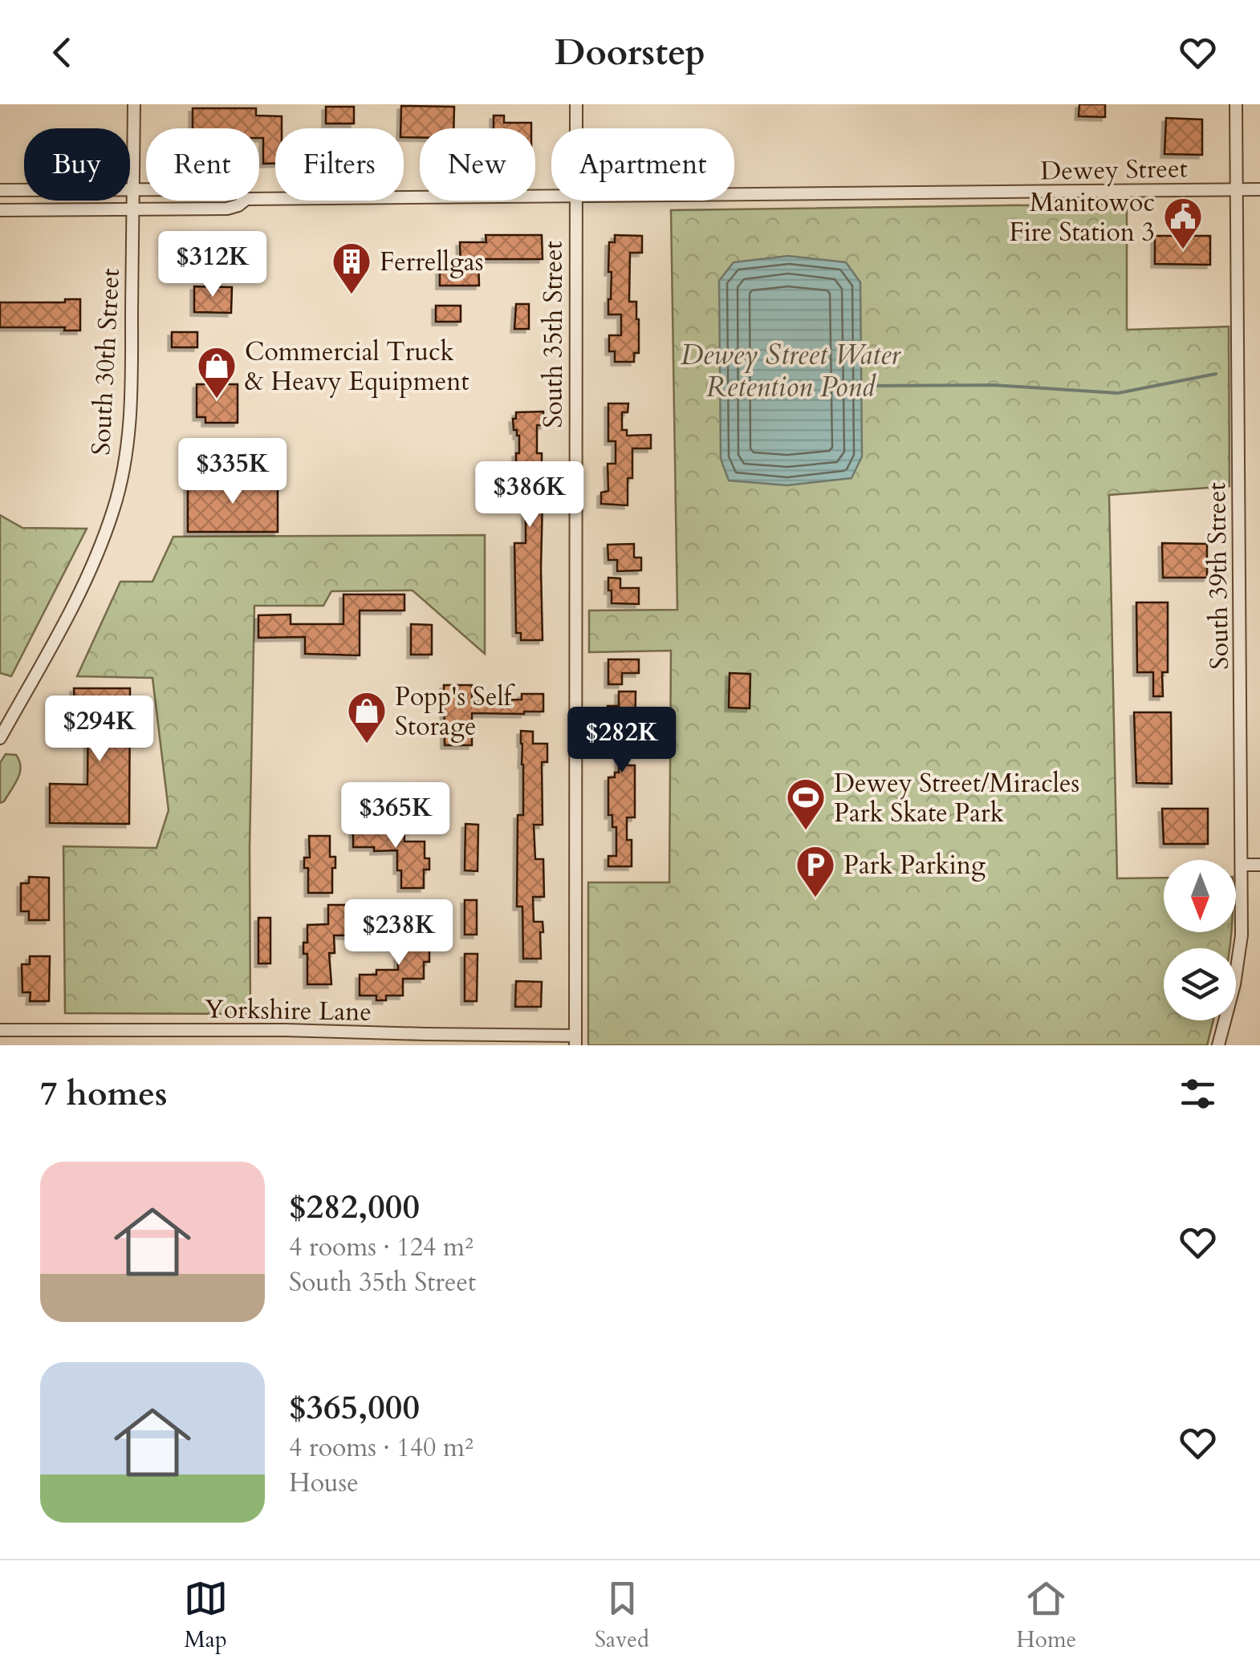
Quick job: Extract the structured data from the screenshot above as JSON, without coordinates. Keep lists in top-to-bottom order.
{
  "streets": {
    "street": [
      "Dewey Street",
      "South 35th Street",
      "South 30th Street",
      "South 39th Street",
      "Yorkshire Lane"
    ]
  },
  "crossings": [
    ["Dewey Street", "South 30th Street"],
    ["Dewey Street", "South 39th Street"],
    ["South 35th Street", "Yorkshire Lane"]
  ],
  "water": ["Dewey Street Water Retention Pond"],
  "places": {
    "public building": ["Manitowoc Fire Station 3"],
    "building": ["Ferrellgas"],
    "shop": ["Commercial Truck & Heavy Equipment", "Popp's Self Storage"],
    "sports": ["Dewey Street/Miracles Park Skate Park"],
    "parking": ["Park Parking"]
  },
  "north": "bottom",
  "page": {
    "header": "Doorstep",
    "chip": [
      "Buy",
      "Rent",
      "Filters",
      "New",
      "Apartment"
    ],
    "price": [
      "$312K",
      "$335K",
      "$386K",
      "$294K",
      "$282K",
      "$365K",
      "$238K"
    ],
    "heading": "7 homes",
    "list": [
      {
        "name": "$282,000",
        "note": "4 rooms · 124 m² · South 35th Street"
      },
      {
        "name": "$365,000",
        "note": "4 rooms · 140 m² · House"
      }
    ],
    "tabs": ["Map", "Saved", "Home"]
  }
}
